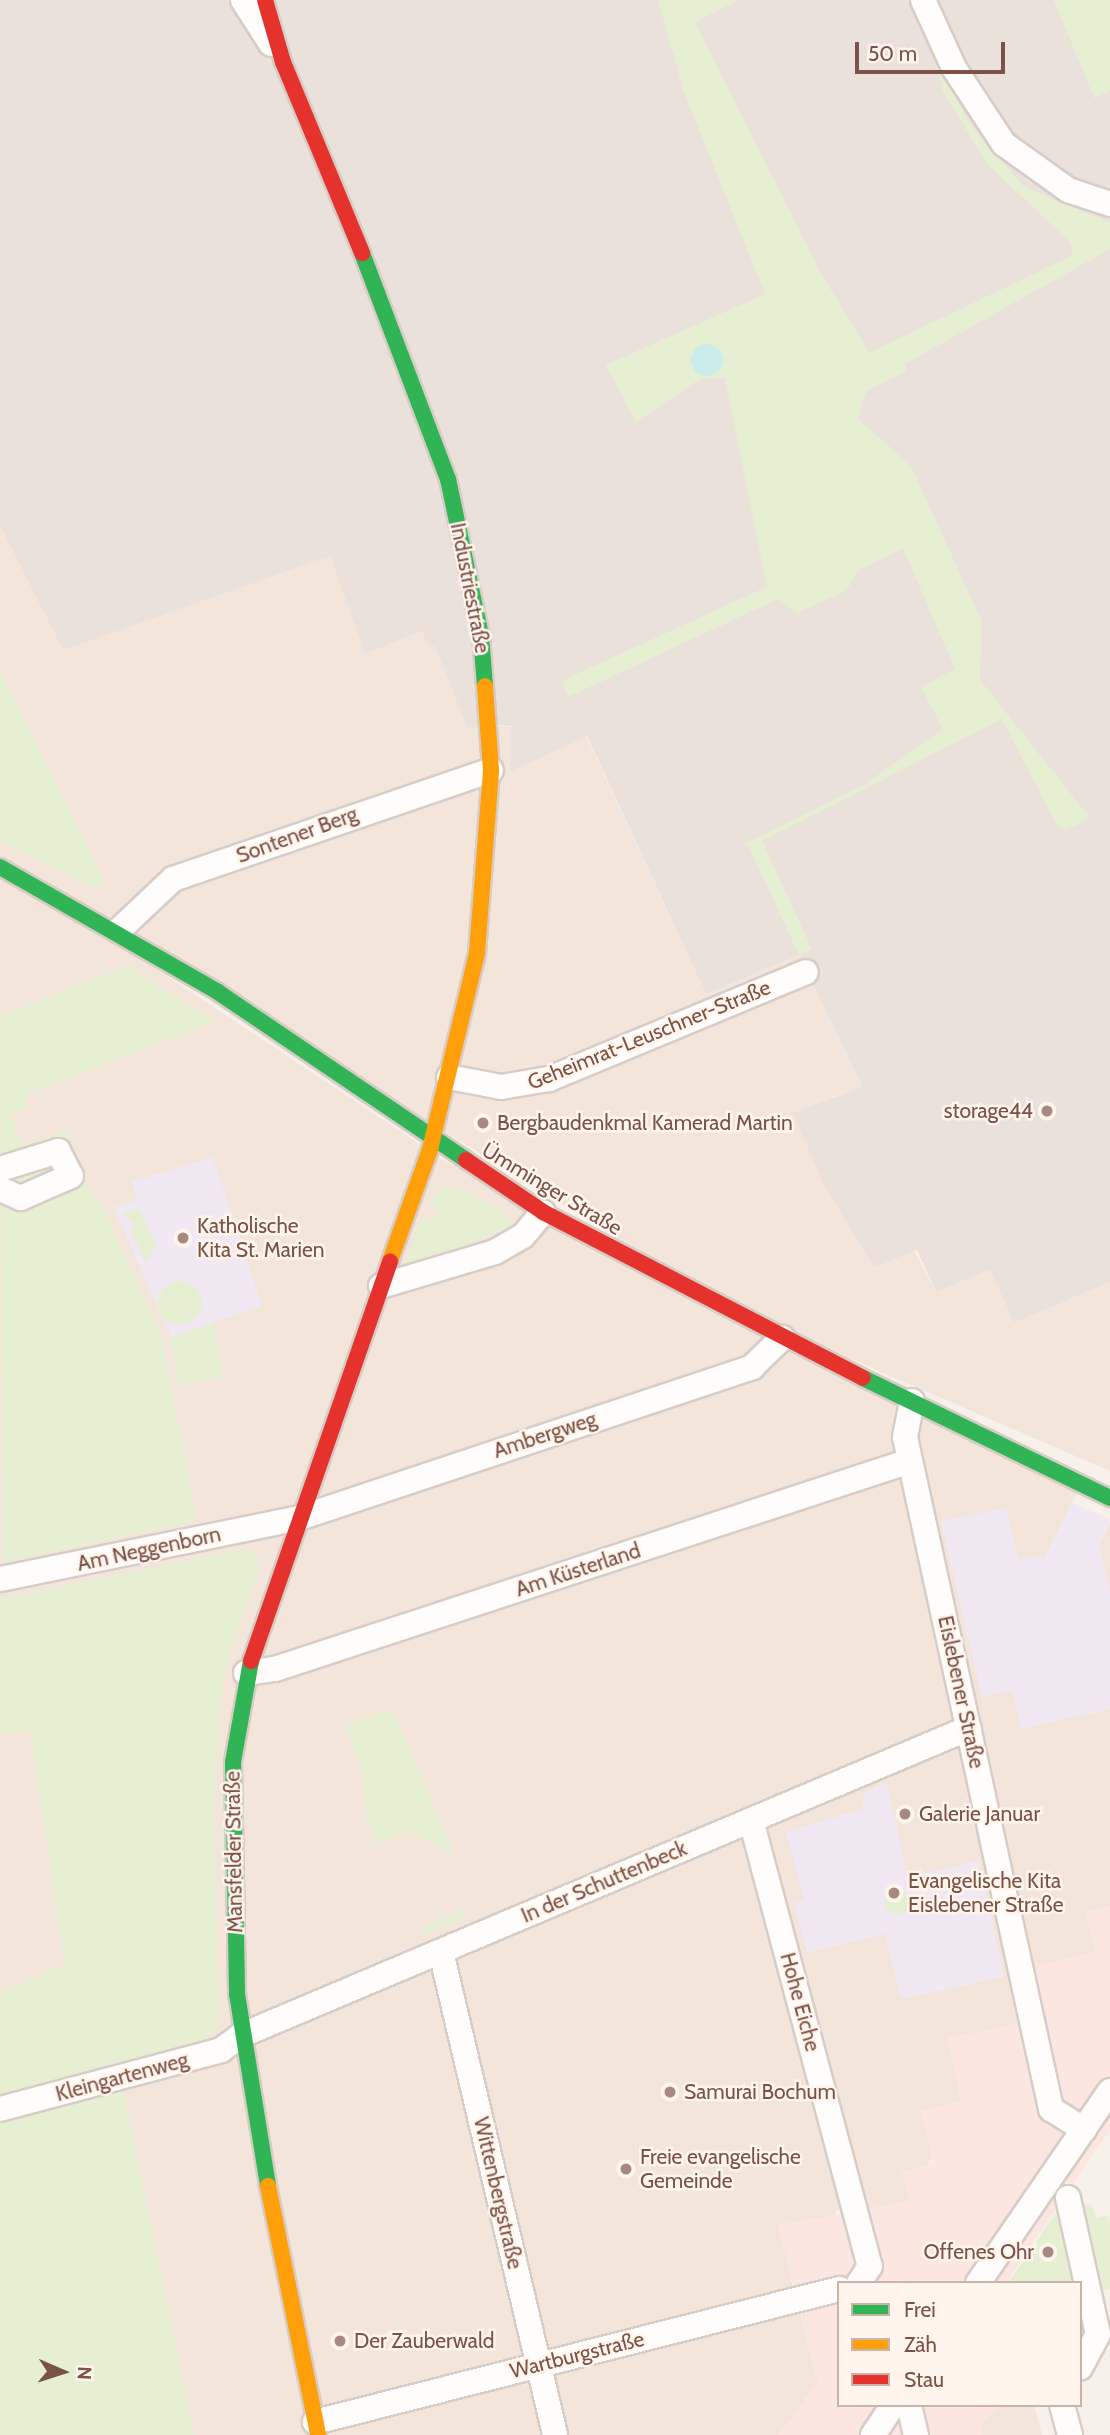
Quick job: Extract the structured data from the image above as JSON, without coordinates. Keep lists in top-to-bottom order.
{
  "streets": {
    "street": [
      "Industriestraße",
      "Sontener Berg",
      "Geheimrat-Leuschner-Straße",
      "Ümminger Straße",
      "Ambergweg",
      "Am Neggenborn",
      "Am Küsterland",
      "Eislebener Straße",
      "Mansfelder Straße",
      "In der Schuttenbeck",
      "Hohe Eiche",
      "Kleingartenweg",
      "Wittenbergstraße",
      "Wartburgstraße"
    ]
  },
  "crossings": [
    ["Industriestraße", "Sontener Berg"],
    ["Industriestraße", "Geheimrat-Leuschner-Straße"],
    ["Industriestraße", "Ümminger Straße"],
    ["Industriestraße", "Mansfelder Straße"],
    ["Sontener Berg", "Ümminger Straße"],
    ["Ümminger Straße", "Ambergweg"],
    ["Ümminger Straße", "Eislebener Straße"],
    ["Ümminger Straße", "Mansfelder Straße"],
    ["Ambergweg", "Am Neggenborn"],
    ["Ambergweg", "Mansfelder Straße"],
    ["Am Neggenborn", "Mansfelder Straße"],
    ["Am Küsterland", "Eislebener Straße"],
    ["Am Küsterland", "Mansfelder Straße"],
    ["Eislebener Straße", "In der Schuttenbeck"],
    ["Mansfelder Straße", "In der Schuttenbeck"],
    ["Mansfelder Straße", "Kleingartenweg"],
    ["Mansfelder Straße", "Wartburgstraße"],
    ["In der Schuttenbeck", "Hohe Eiche"],
    ["In der Schuttenbeck", "Kleingartenweg"],
    ["In der Schuttenbeck", "Wittenbergstraße"],
    ["Wittenbergstraße", "Wartburgstraße"]
  ],
  "places": [
    "storage44",
    "Bergbaudenkmal Kamerad Martin",
    "Katholische Kita St. Marien",
    "Galerie Januar",
    "Evangelische Kita Eislebener Straße",
    "Samurai Bochum",
    "Freie evangelische Gemeinde",
    "Offenes Ohr",
    "Der Zauberwald"
  ],
  "legend": ["Frei", "Zäh", "Stau"],
  "scale_bar": "50 m",
  "north": "right"
}
